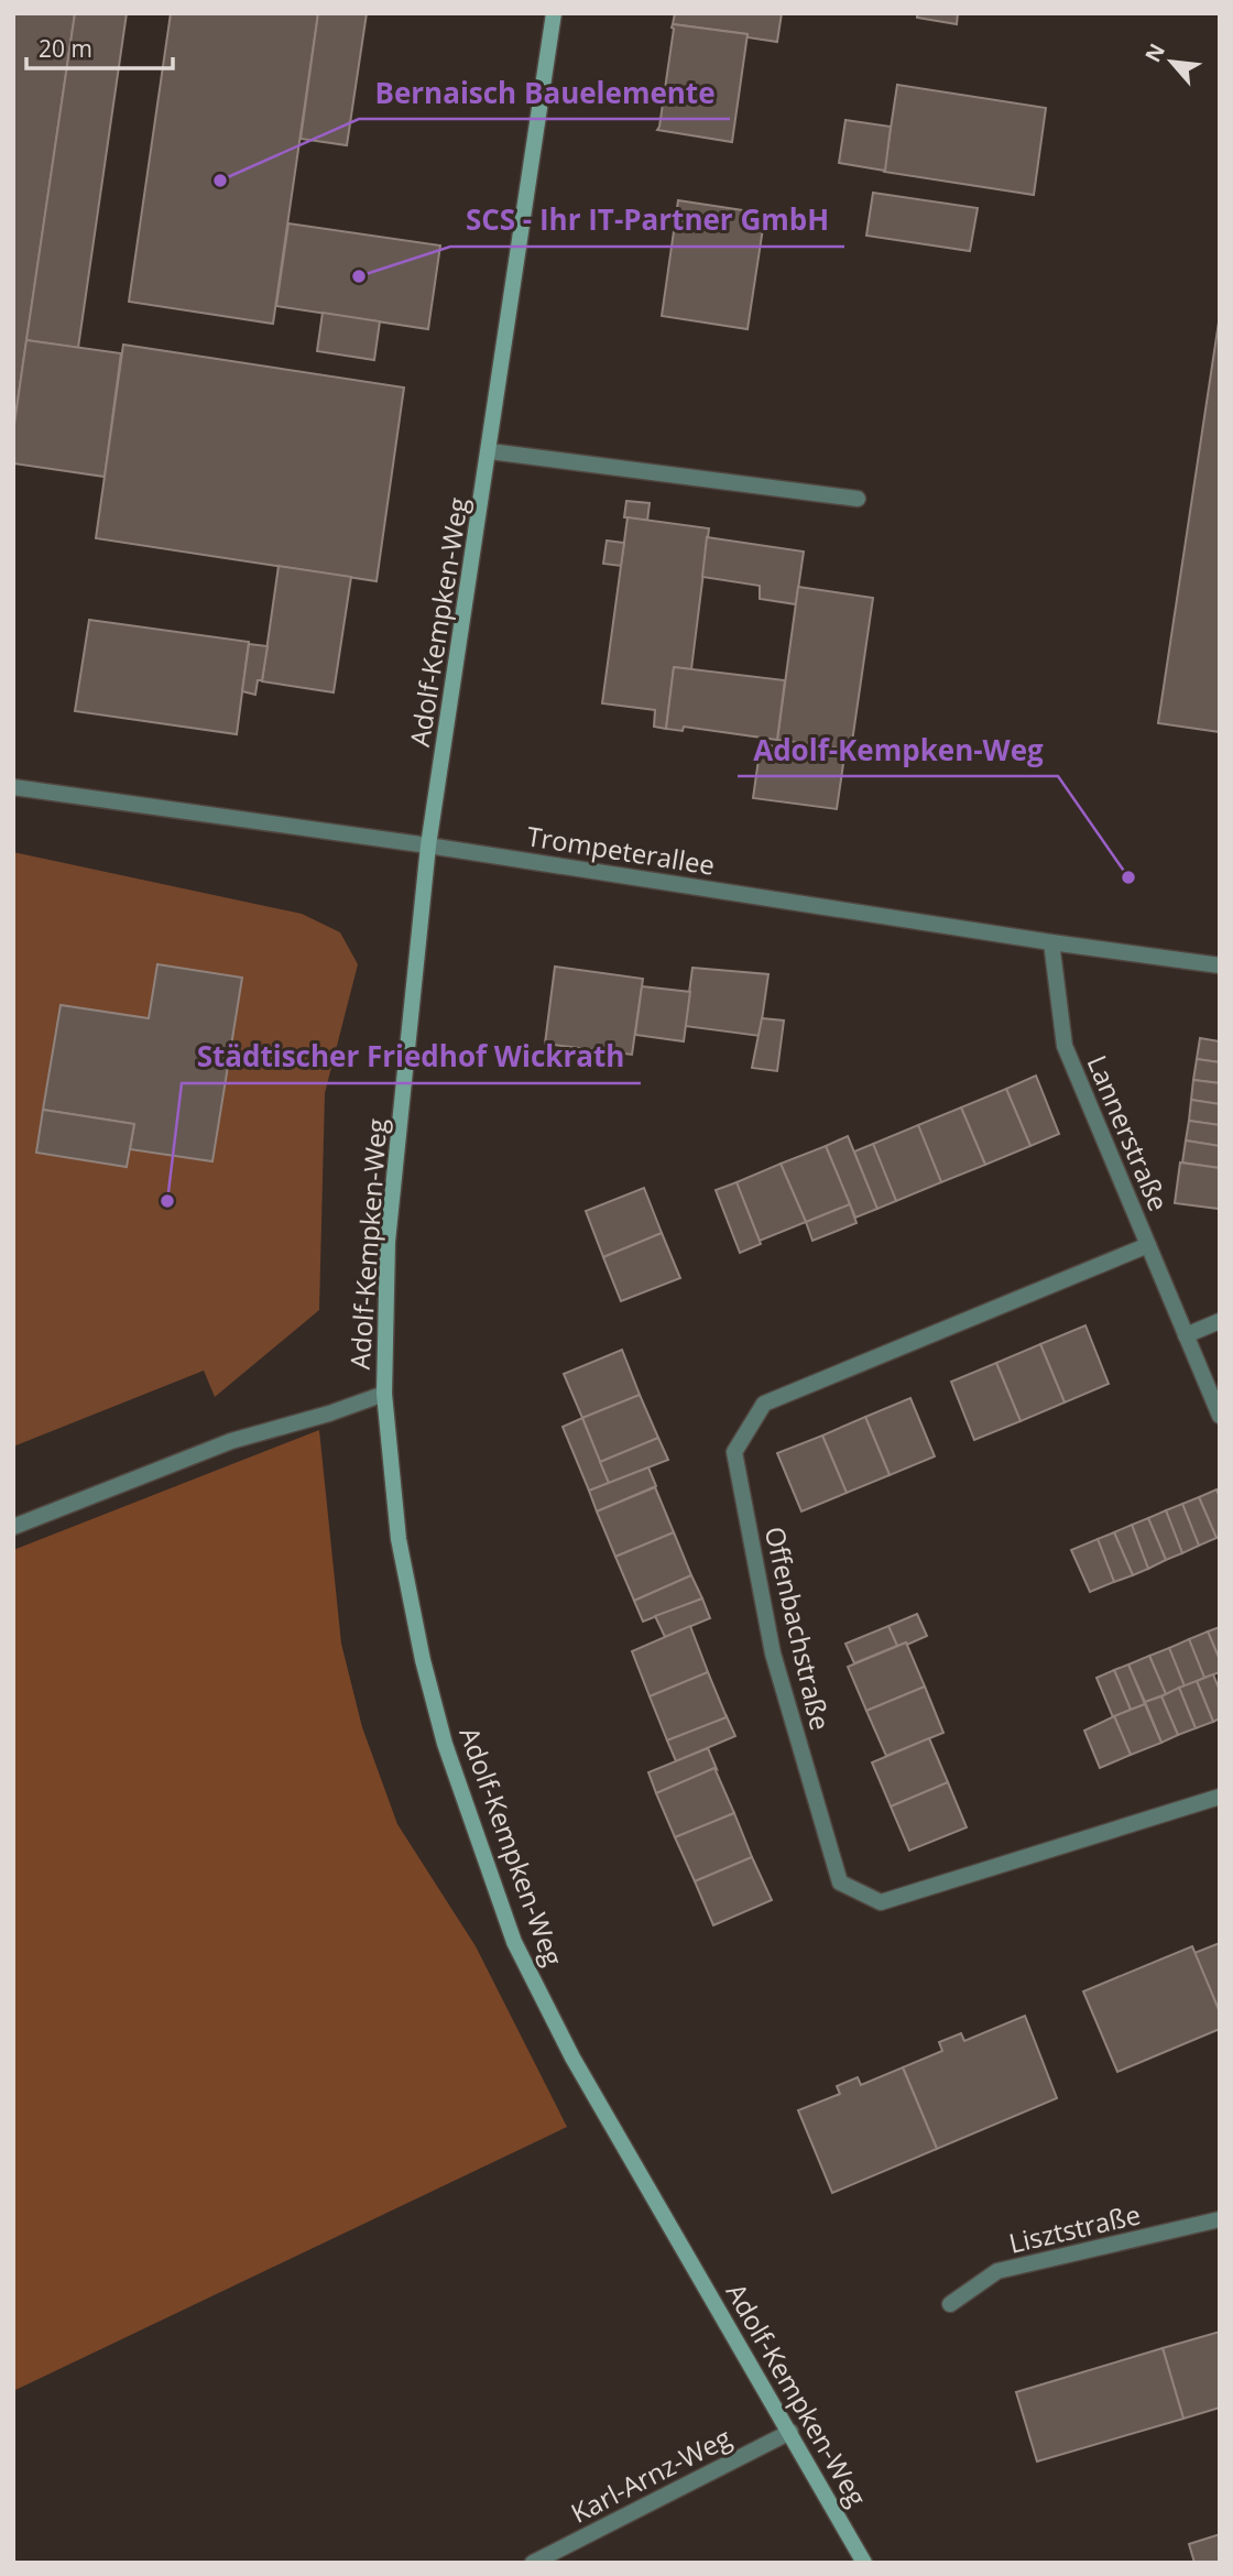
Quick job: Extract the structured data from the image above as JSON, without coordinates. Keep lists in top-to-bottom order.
{
  "streets": {
    "main road": ["Adolf-Kempken-Weg"],
    "street": [
      "Trompeterallee",
      "Lannerstraße",
      "Offenbachstraße",
      "Lisztstraße",
      "Karl-Arnz-Weg"
    ]
  },
  "crossings": [
    ["Adolf-Kempken-Weg", "Trompeterallee"],
    ["Adolf-Kempken-Weg", "Karl-Arnz-Weg"],
    ["Trompeterallee", "Lannerstraße"],
    ["Lannerstraße", "Offenbachstraße"]
  ],
  "places": [
    "Bernaisch Bauelemente",
    "SCS - Ihr IT-Partner GmbH",
    "Adolf-Kempken-Weg",
    "Städtischer Friedhof Wickrath"
  ],
  "scale_bar": "20 m",
  "north": "top left"
}
